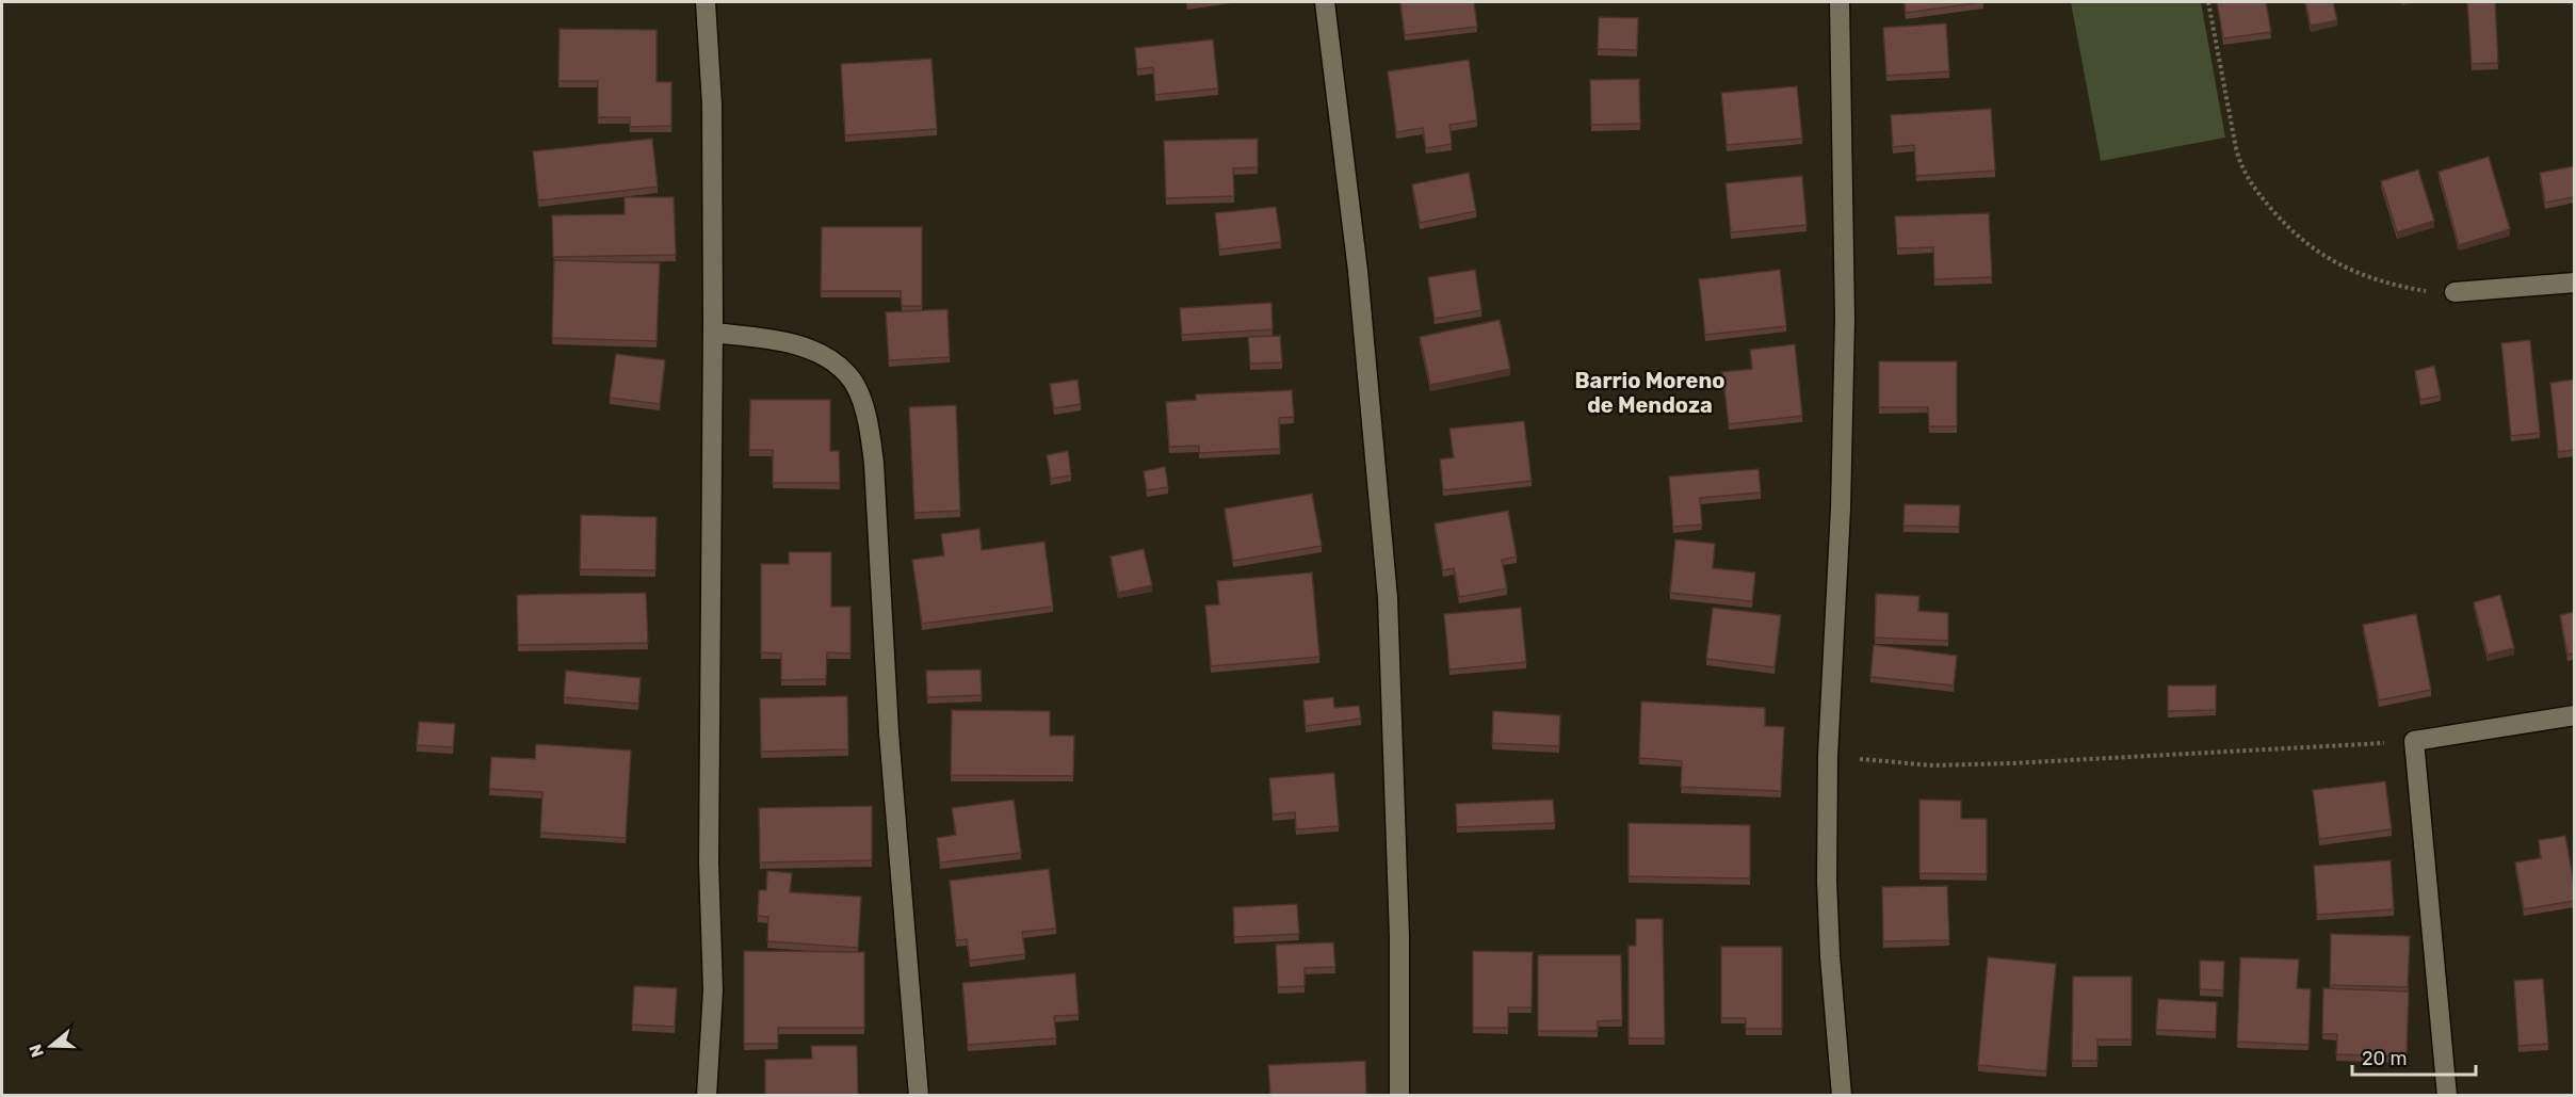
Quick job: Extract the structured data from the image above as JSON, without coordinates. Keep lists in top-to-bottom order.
{
  "districts": ["Barrio Moreno de Mendoza"],
  "scale_bar": "20 m",
  "north": "left"
}
